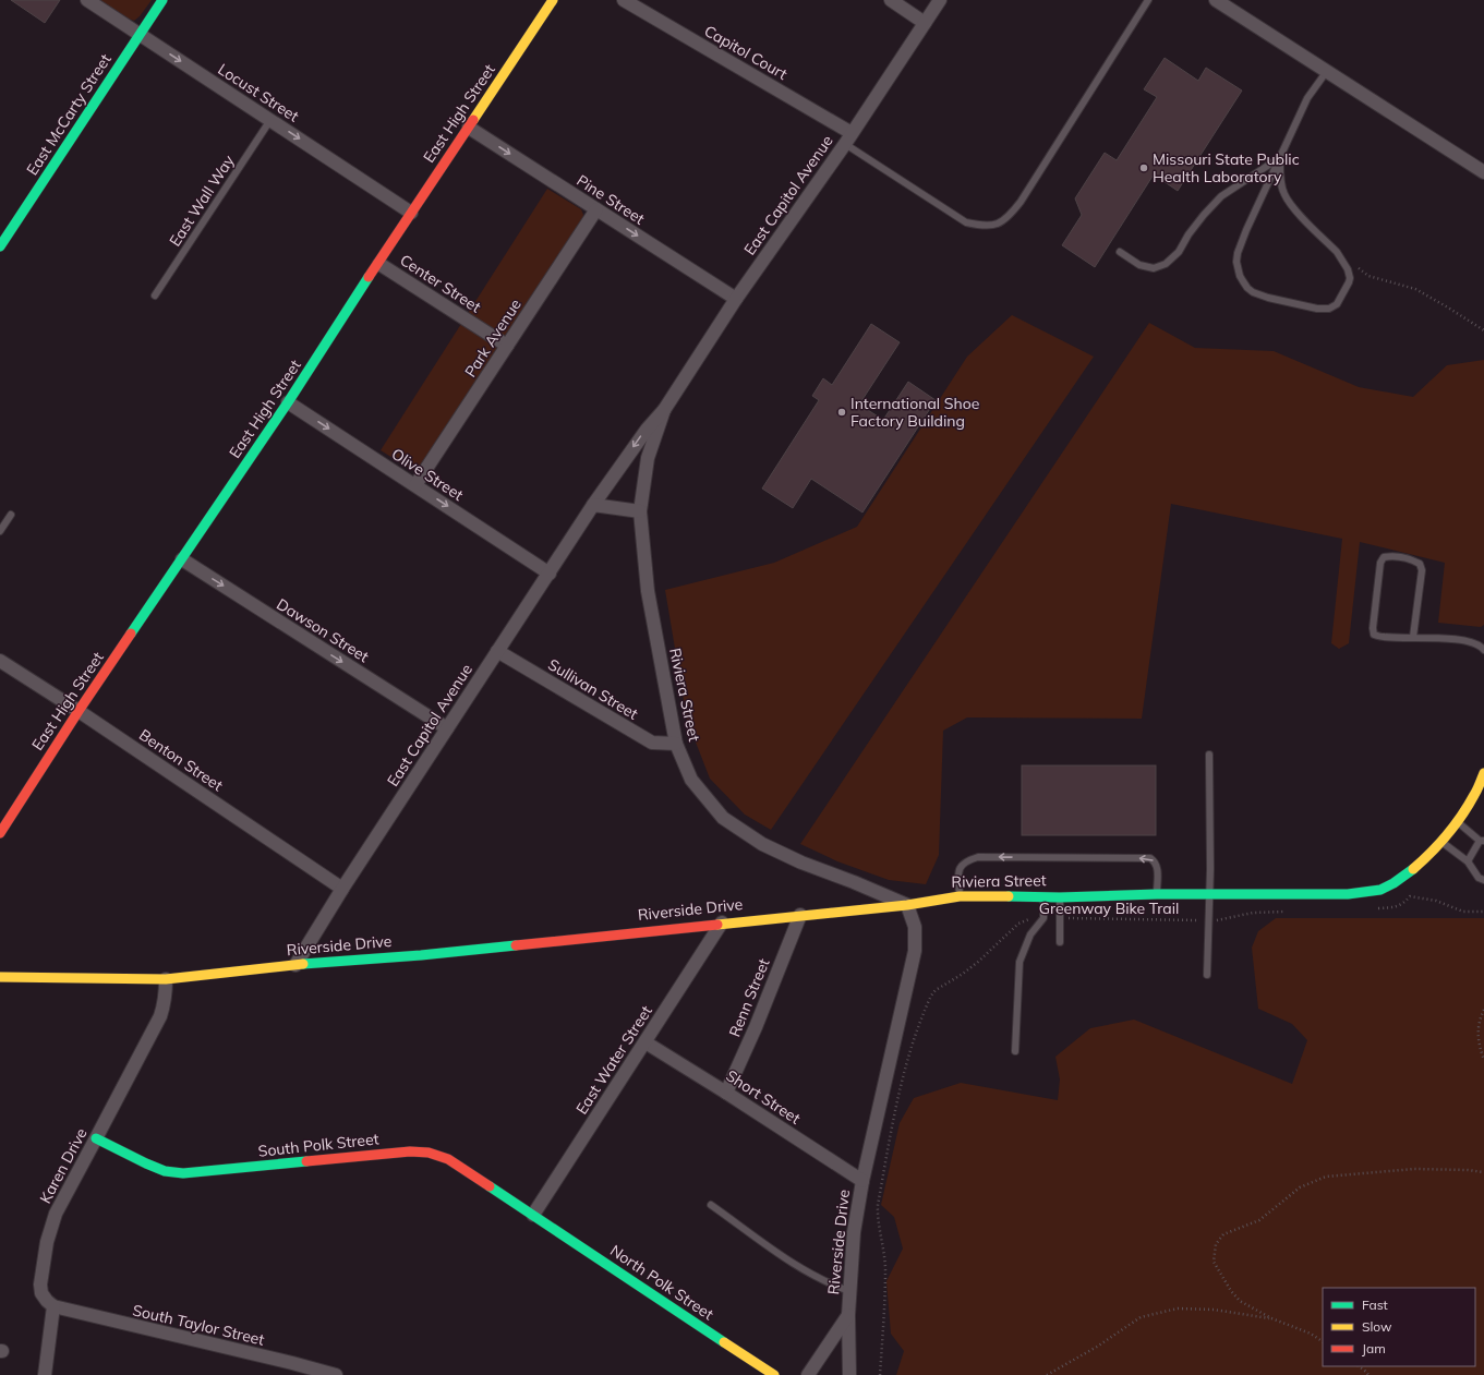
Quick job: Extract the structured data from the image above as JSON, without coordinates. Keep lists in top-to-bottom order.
{
  "streets": {
    "street": [
      "Capitol Court",
      "Locust Street",
      "East High Street",
      "East McCarty Street",
      "East Capitol Avenue",
      "Pine Street",
      "Center Street",
      "Park Avenue",
      "Olive Street",
      "Dawson Street",
      "Sullivan Street",
      "Riviera Street",
      "Benton Street",
      "Riverside Drive",
      "Renn Street",
      "East Water Street",
      "Short Street",
      "South Polk Street",
      "Karen Drive",
      "North Polk Street",
      "South Taylor Street"
    ],
    "lane": ["East Wall Way"],
    "path": ["Greenway Bike Trail"]
  },
  "crossings": [
    ["Capitol Court", "East Capitol Avenue"],
    ["Locust Street", "East High Street"],
    ["Locust Street", "East McCarty Street"],
    ["Locust Street", "East Wall Way"],
    ["East High Street", "Pine Street"],
    ["East High Street", "Center Street"],
    ["East High Street", "Olive Street"],
    ["East High Street", "Dawson Street"],
    ["East High Street", "Benton Street"],
    ["East Capitol Avenue", "Pine Street"],
    ["East Capitol Avenue", "Olive Street"],
    ["East Capitol Avenue", "Dawson Street"],
    ["East Capitol Avenue", "Sullivan Street"],
    ["East Capitol Avenue", "Riviera Street"],
    ["East Capitol Avenue", "Benton Street"],
    ["East Capitol Avenue", "Riverside Drive"],
    ["Pine Street", "Park Avenue"],
    ["Center Street", "Park Avenue"],
    ["Park Avenue", "Olive Street"],
    ["Sullivan Street", "Riviera Street"],
    ["Riviera Street", "Riverside Drive"],
    ["Riverside Drive", "Renn Street"],
    ["Riverside Drive", "East Water Street"],
    ["Riverside Drive", "Short Street"],
    ["Riverside Drive", "Karen Drive"],
    ["Renn Street", "Short Street"],
    ["East Water Street", "Short Street"],
    ["East Water Street", "South Polk Street"],
    ["East Water Street", "North Polk Street"],
    ["South Polk Street", "Karen Drive"],
    ["South Polk Street", "North Polk Street"],
    ["Karen Drive", "South Taylor Street"]
  ],
  "one_way": [
    "Locust Street",
    "Pine Street",
    "Olive Street",
    "Dawson Street"
  ],
  "places": ["Missouri State Public Health Laboratory", "International Shoe Factory Building"],
  "legend": ["Fast", "Slow", "Jam"]
}
